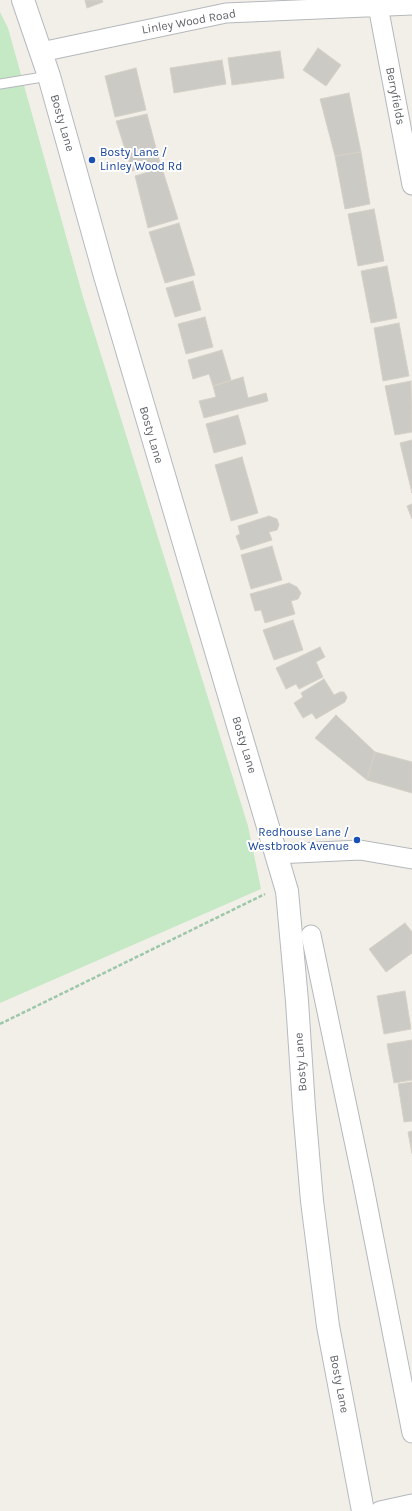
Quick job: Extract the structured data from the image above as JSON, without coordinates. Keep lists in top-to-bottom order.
{
  "streets": {
    "main road": ["Bosty Lane"],
    "street": ["Linley Wood Road", "Berryfields"]
  },
  "crossings": [
    ["Linley Wood Road", "Berryfields"],
    ["Linley Wood Road", "Bosty Lane"]
  ],
  "places": ["Bosty Lane / Linley Wood Rd", "Redhouse Lane / Westbrook Avenue"]
}
